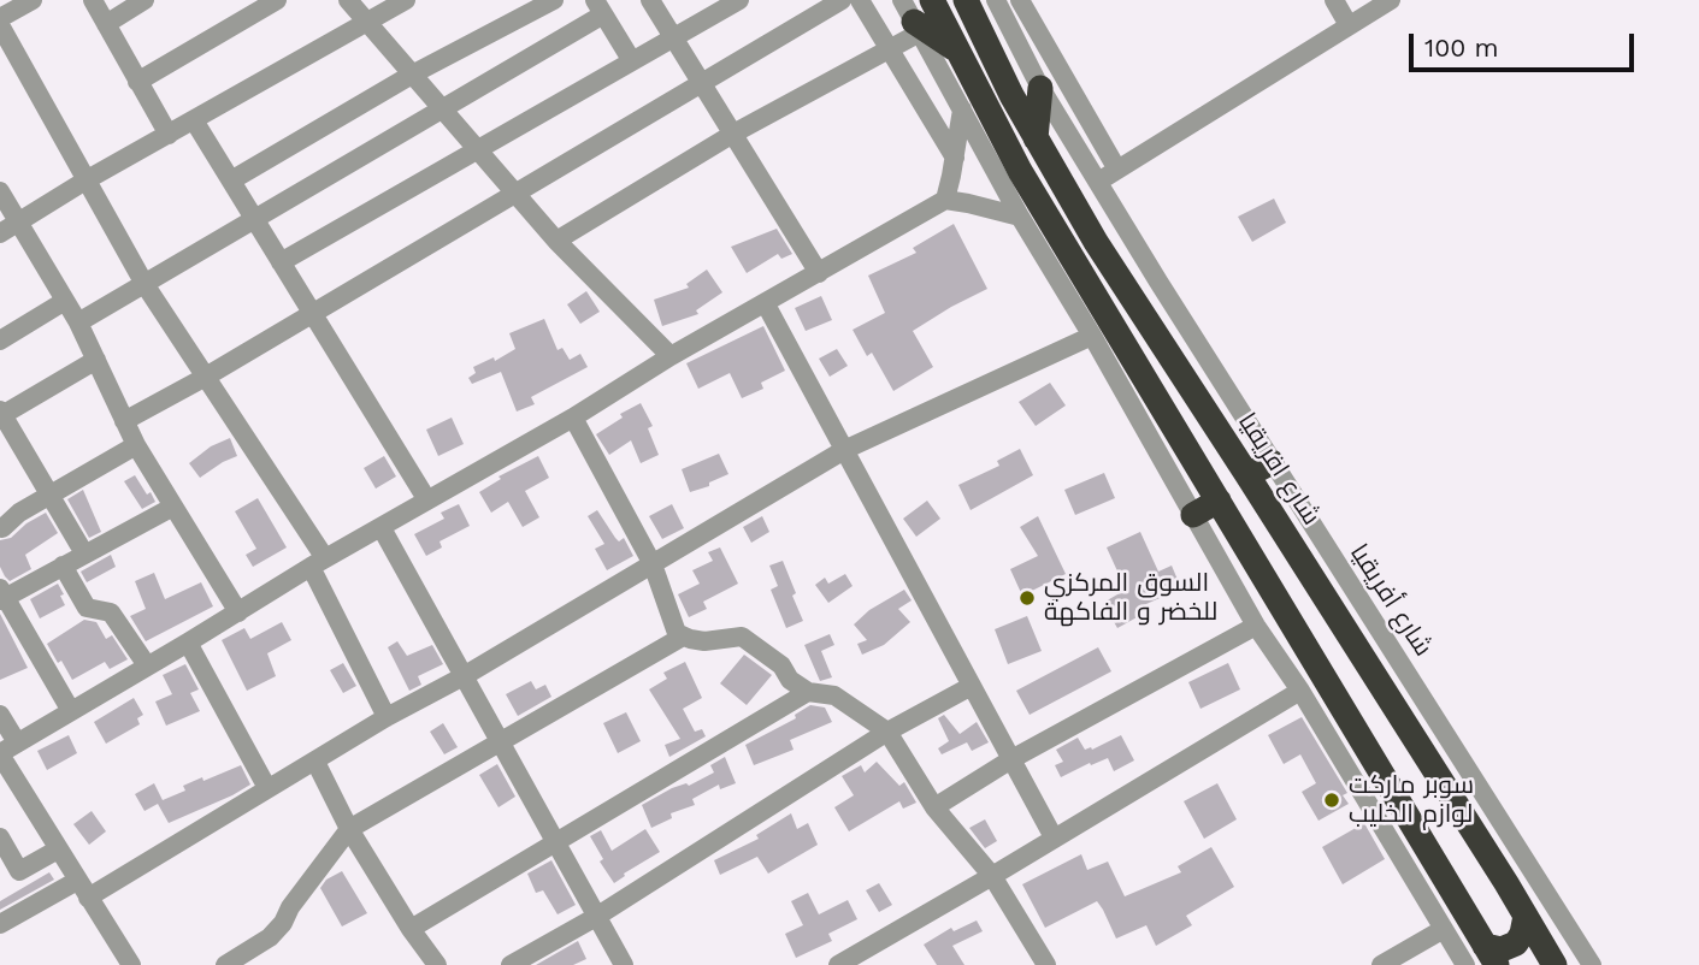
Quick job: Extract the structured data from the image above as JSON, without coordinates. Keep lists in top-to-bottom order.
{
  "streets": {
    "highway": ["شارع افريقيا"],
    "street": ["شارع أفريقيا"]
  },
  "places": ["السوق المركزي للخضر و الفاكهة", "سوبر ماركت لوازم الخليب"],
  "scale_bar": "100 m"
}
